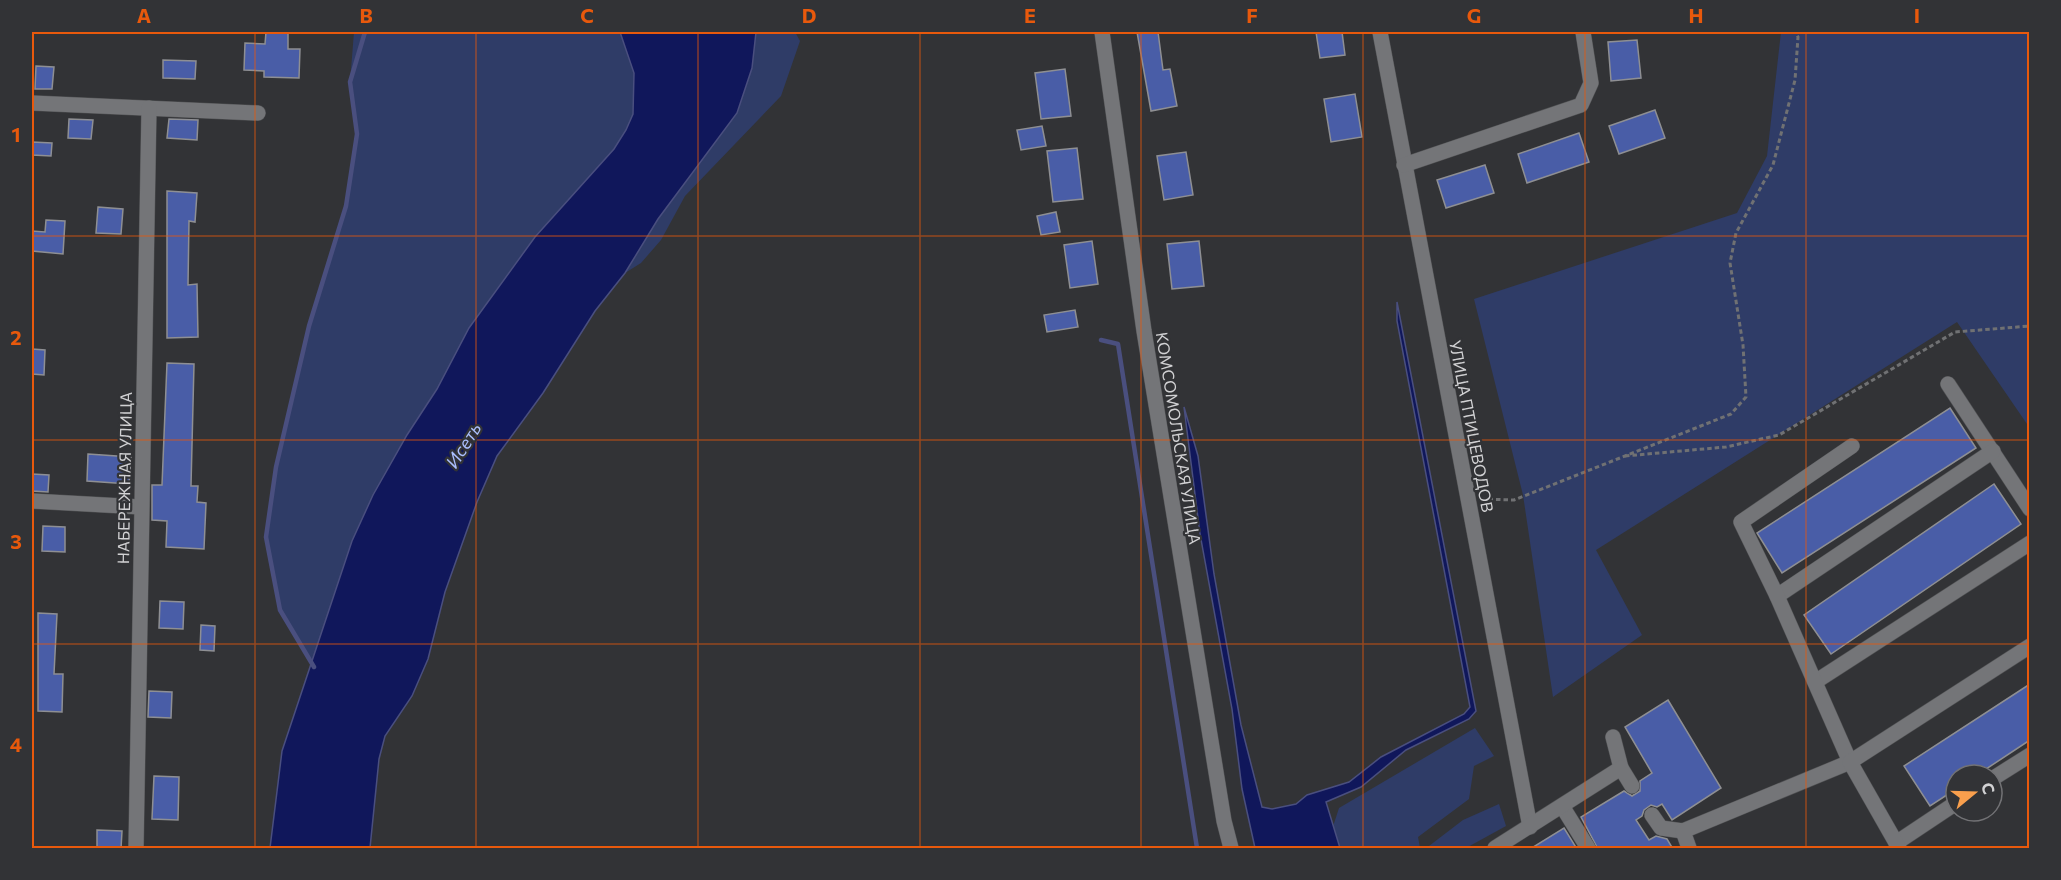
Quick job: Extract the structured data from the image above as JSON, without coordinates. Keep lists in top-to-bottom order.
{
  "streets": {
    "street": ["УЛИЦА ПТИЦЕВОДОВ", "КОМСОМОЛЬСКАЯ УЛИЦА", "НАБЕРЕЖНАЯ УЛИЦА"]
  },
  "water": ["Исеть"],
  "north": "right",
  "grid": {
    "columns": [
      "A",
      "B",
      "C",
      "D",
      "E",
      "F",
      "G",
      "H",
      "I"
    ],
    "rows": [
      "1",
      "2",
      "3",
      "4"
    ]
  }
}
